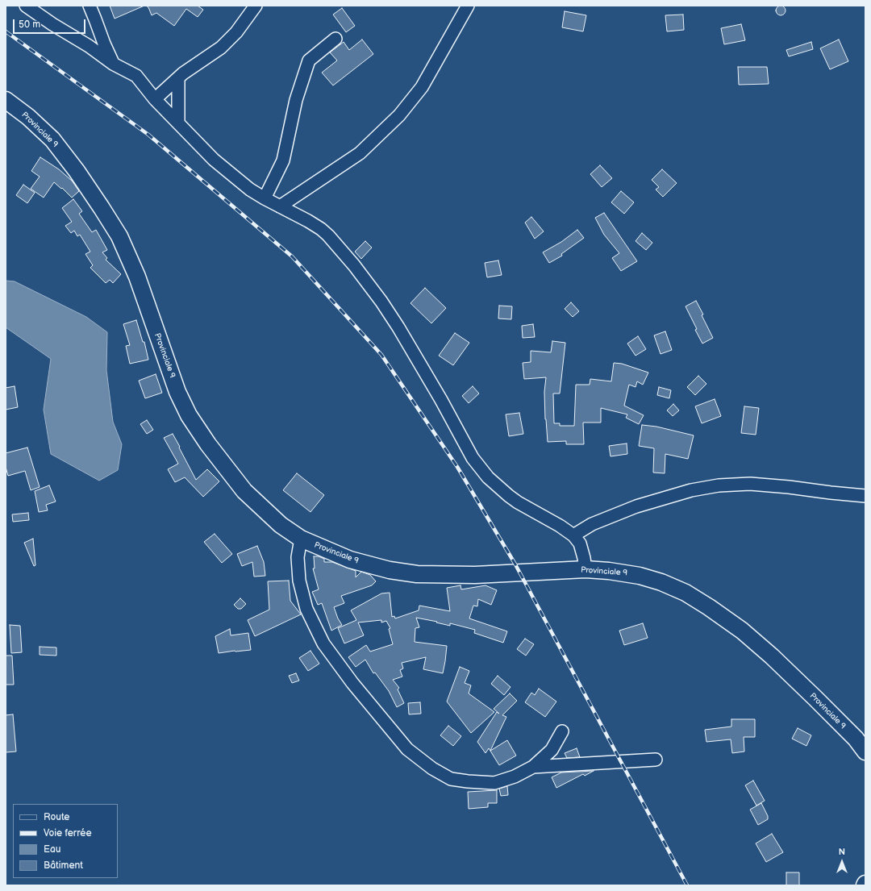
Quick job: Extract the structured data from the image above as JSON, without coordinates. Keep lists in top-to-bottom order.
{
  "streets": {
    "main road": ["Provinciale 9"]
  },
  "legend": [
    "Route",
    "Voie ferrée",
    "Eau",
    "Bâtiment"
  ],
  "scale_bar": "50 m",
  "north": "top"
}
